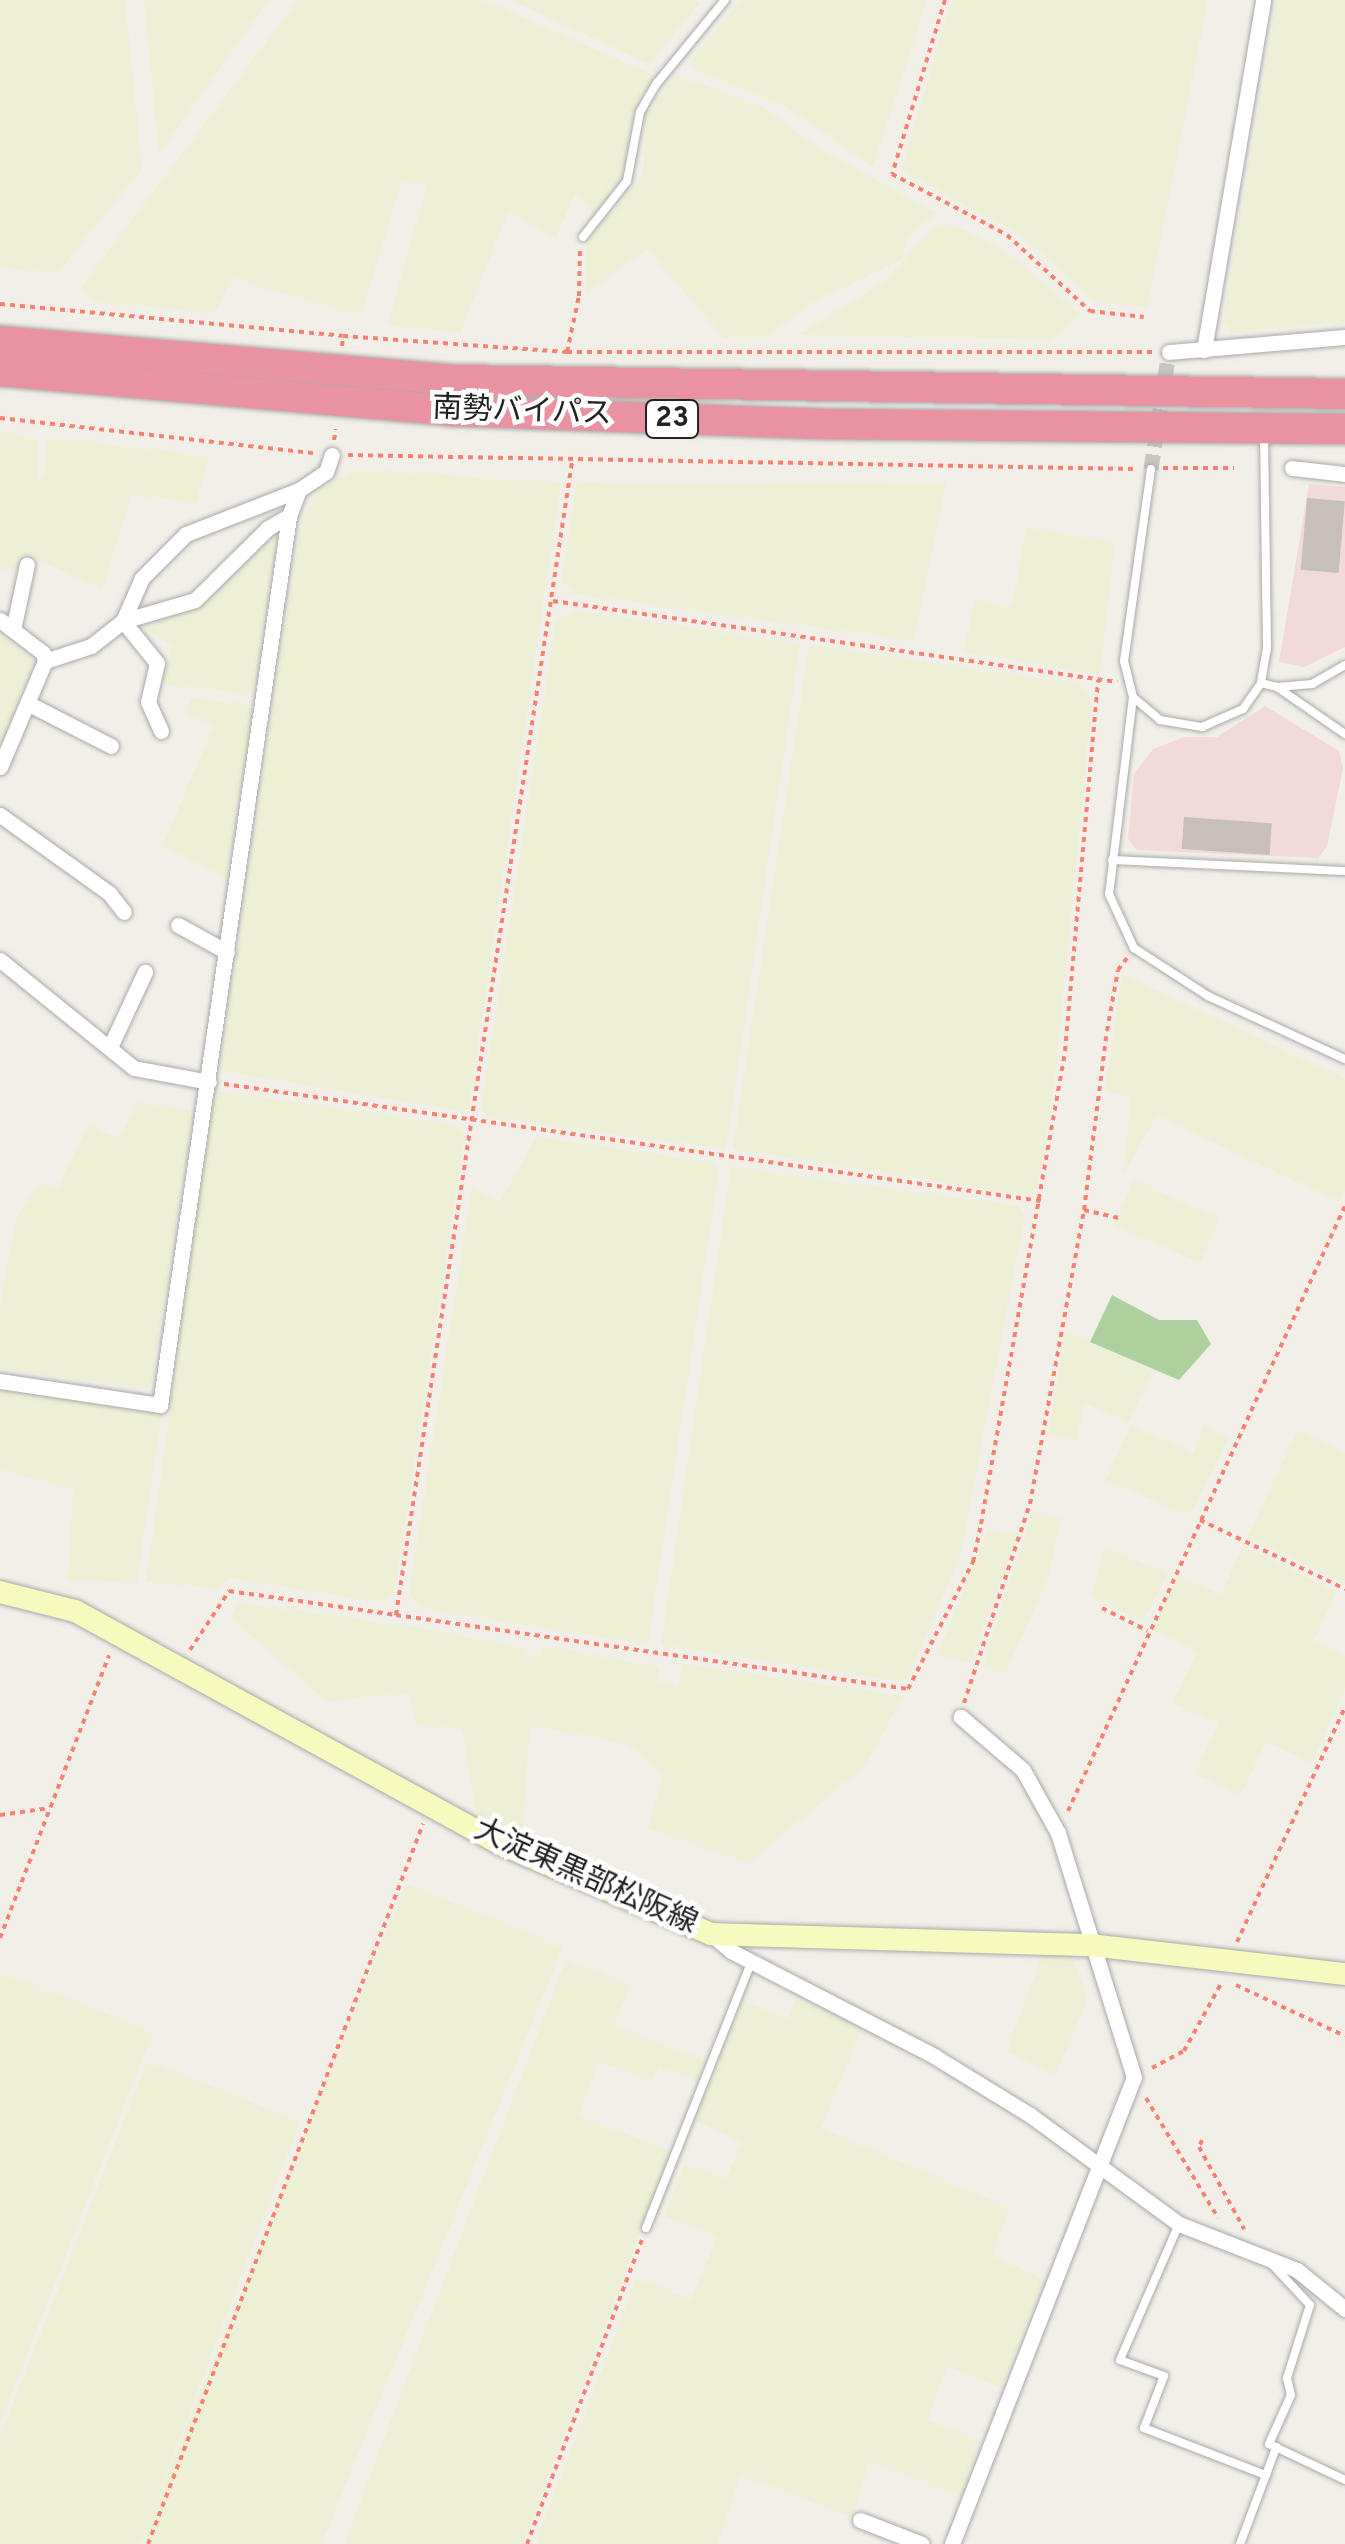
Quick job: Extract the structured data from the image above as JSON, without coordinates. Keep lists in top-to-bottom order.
{
  "streets": {
    "highway": ["南勢バイパス", "23"],
    "main road": ["大淀東黒部松阪線"]
  }
}
